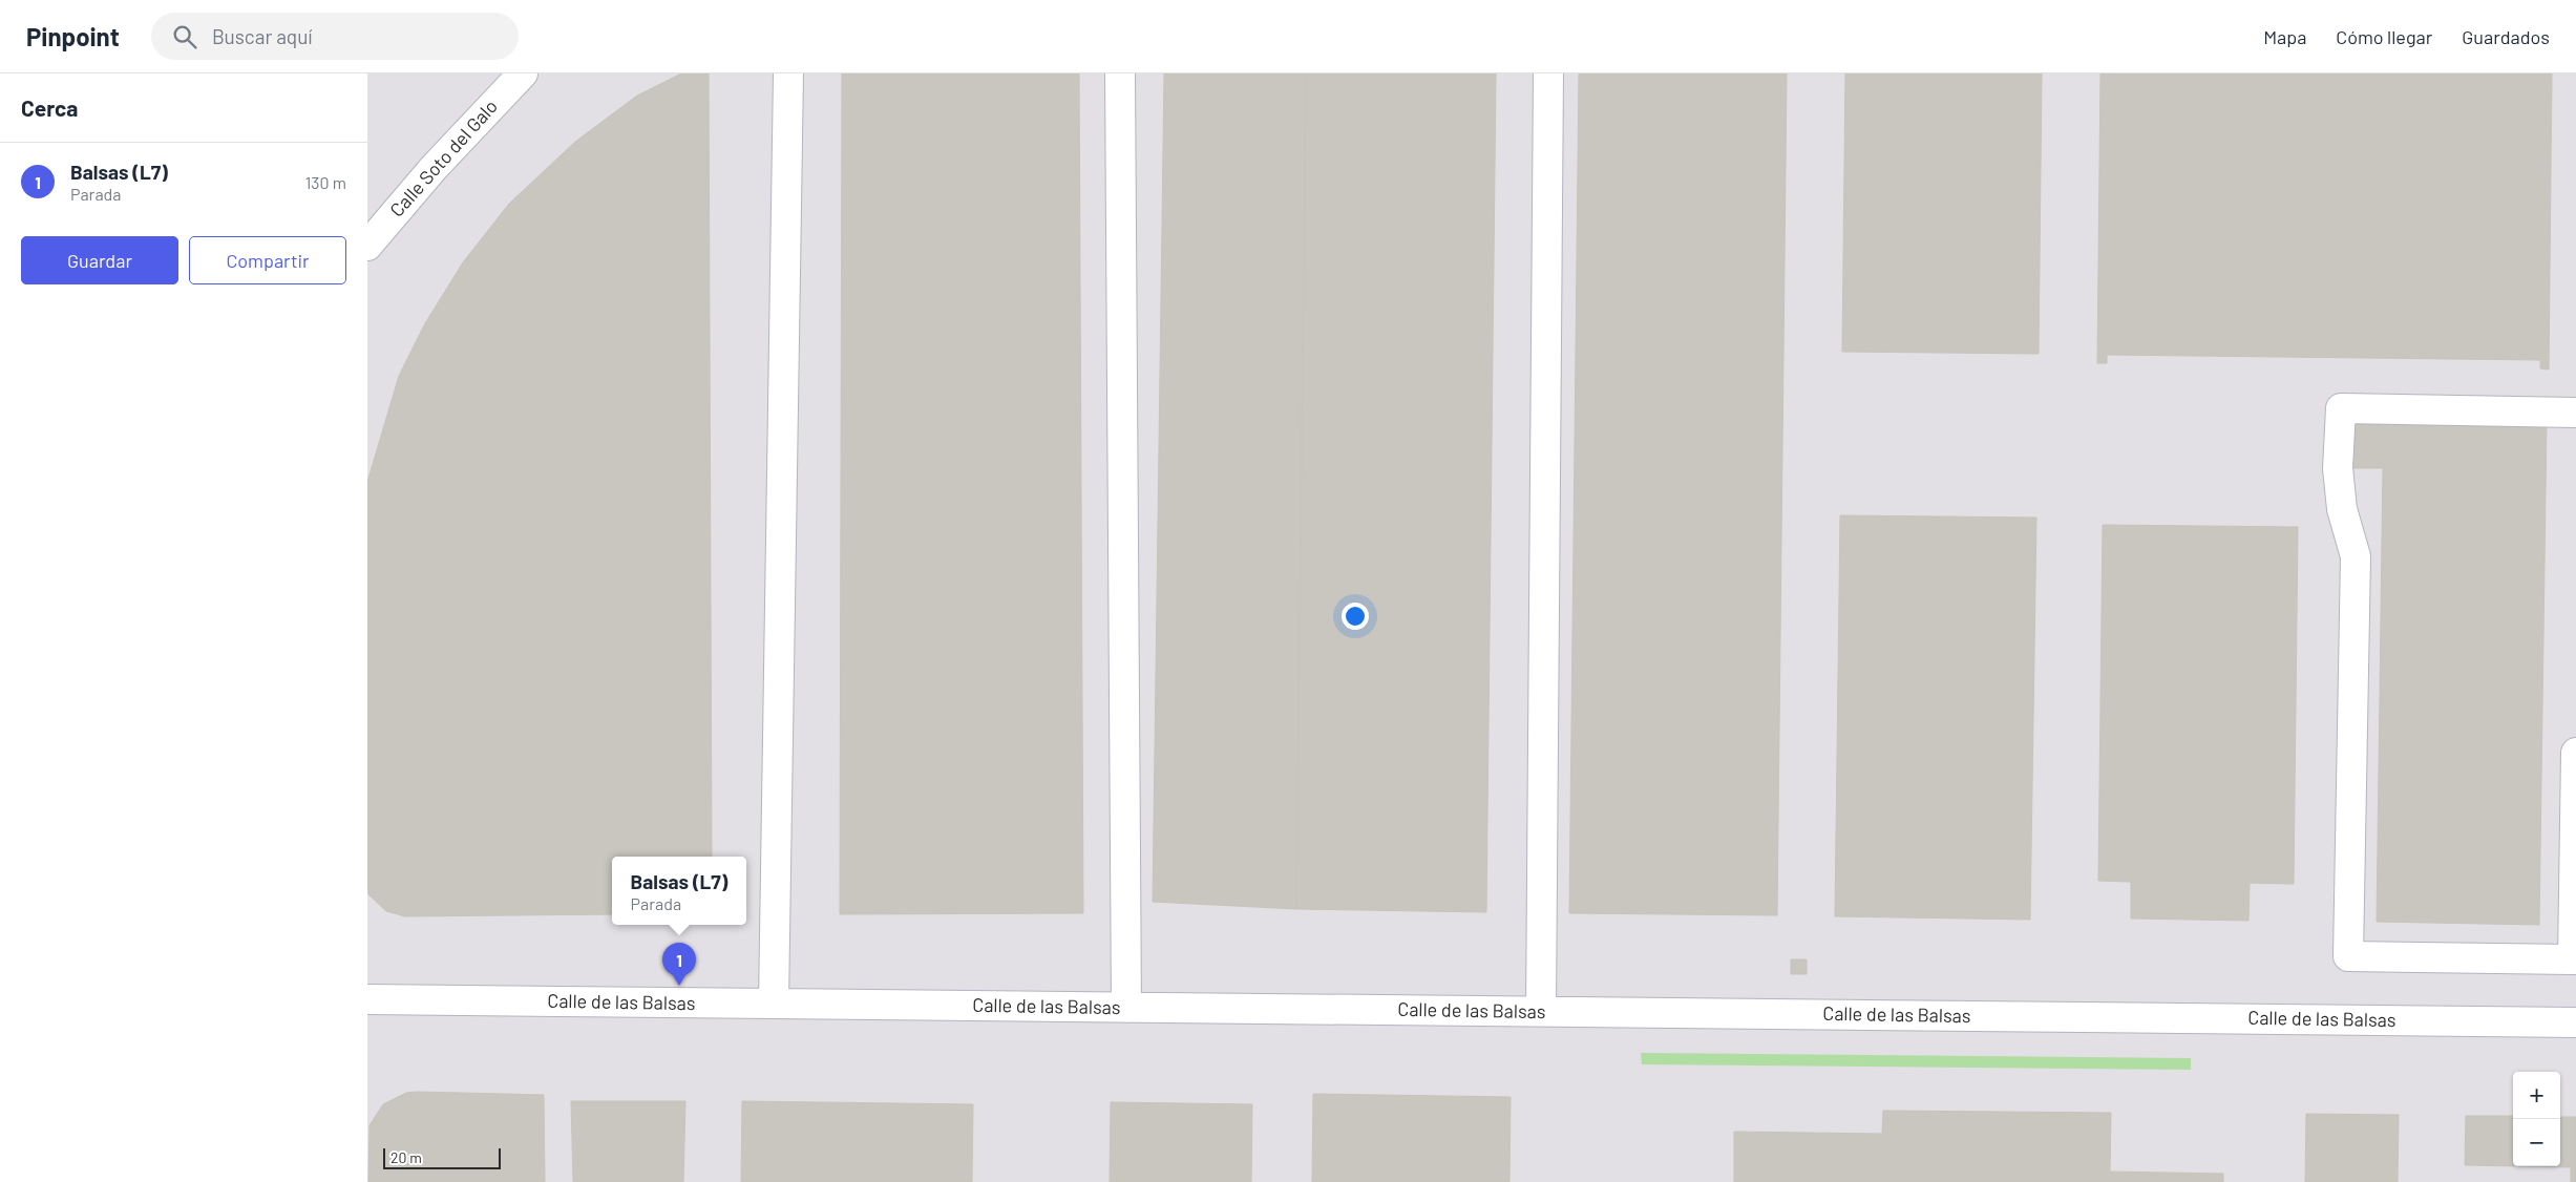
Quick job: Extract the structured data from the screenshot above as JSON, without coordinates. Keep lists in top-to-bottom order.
{
  "streets": {
    "street": ["Calle Soto del Galo", "Calle de las Balsas"]
  },
  "scale_bar": "20 m",
  "page": {
    "header": "Pinpoint",
    "search": "Buscar aquí",
    "nav": ["Mapa", "Cómo llegar", "Guardados"],
    "heading": "Cerca",
    "list": [
      {
        "mark": "1",
        "name": "Balsas (L7)",
        "note": "Parada",
        "value": "130 m"
      }
    ],
    "buttons": ["Guardar", "Compartir"],
    "popup": ["Balsas (L7)", "Parada"],
    "pins": "1",
    "map_buttons": ["+", "−"],
    "scale": "20 m"
  }
}
